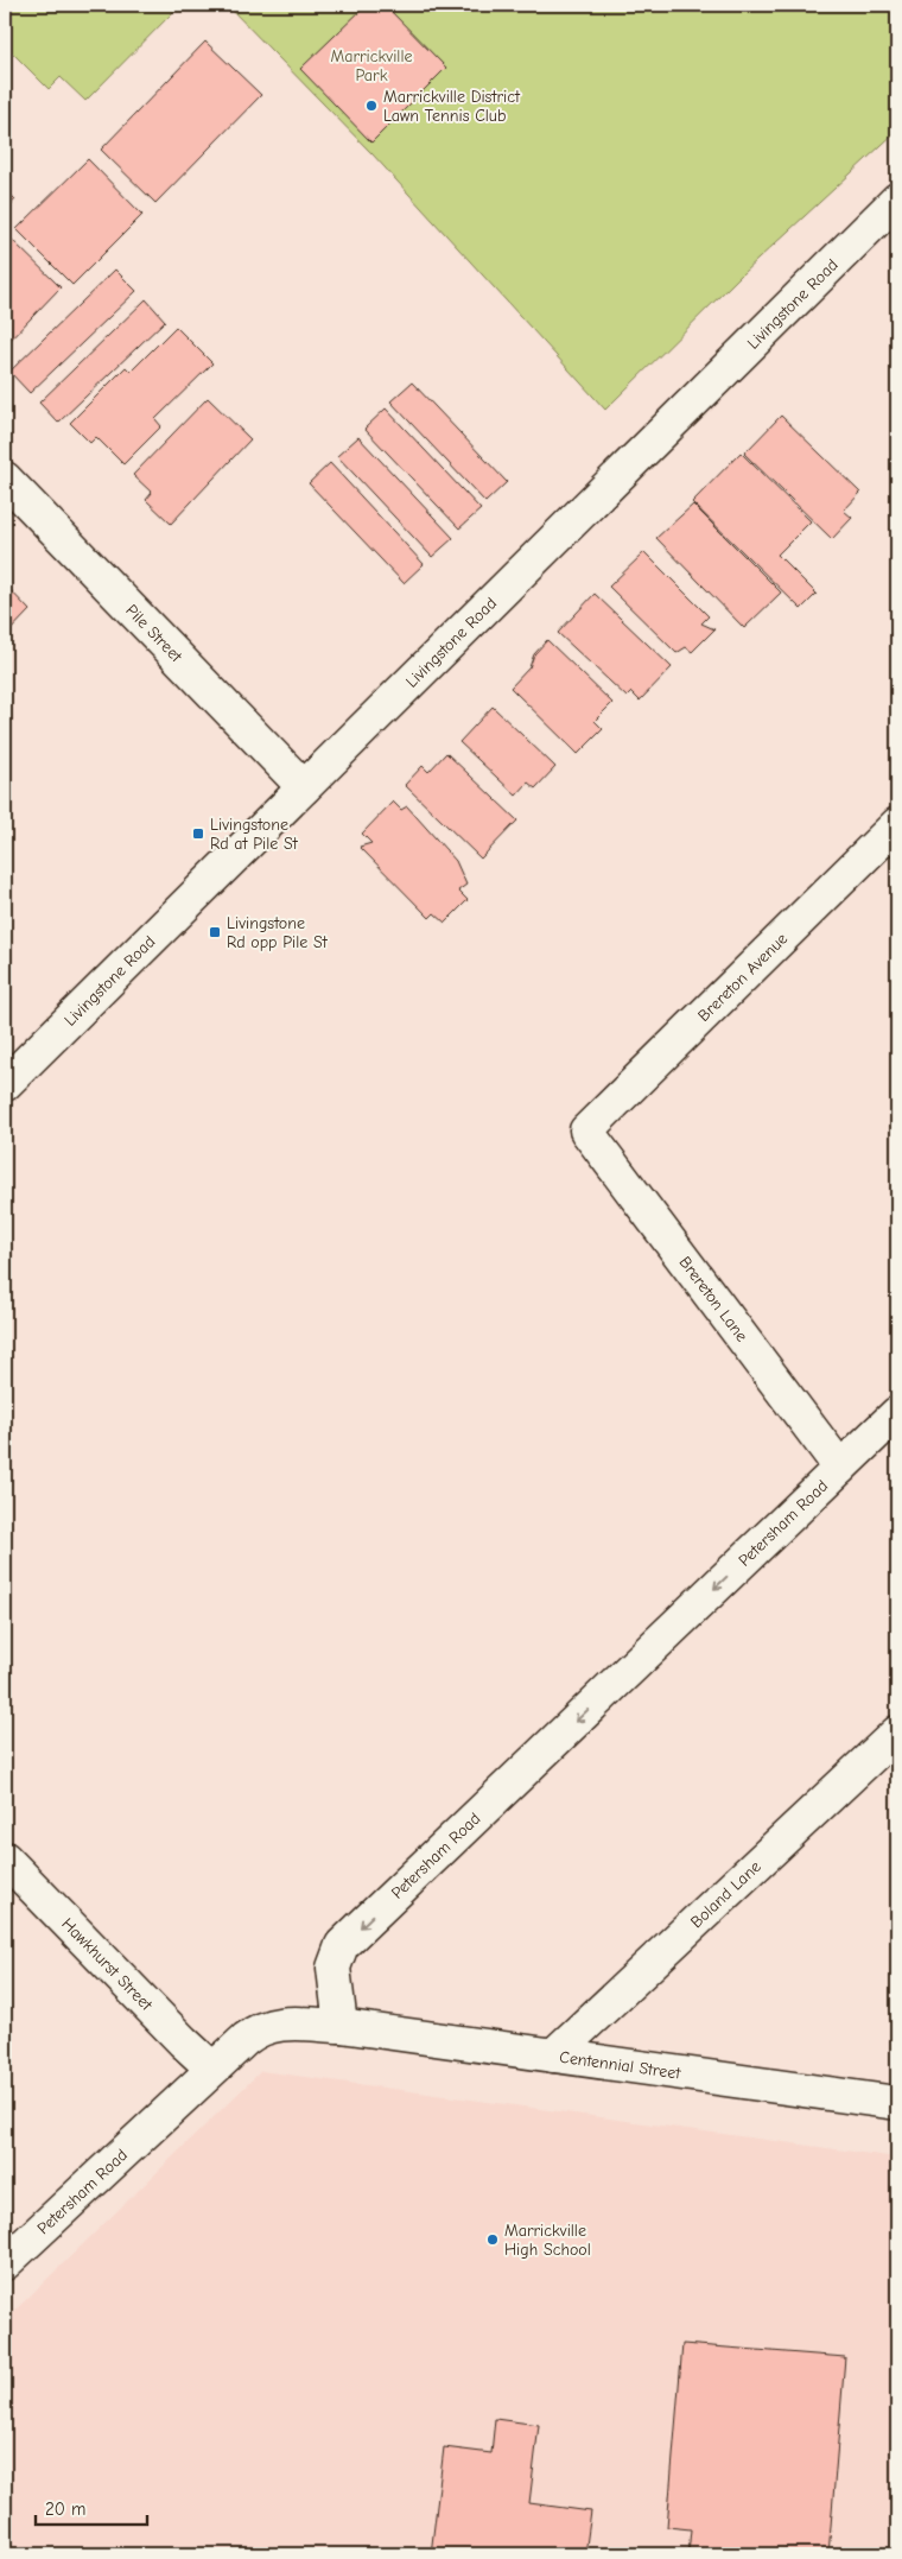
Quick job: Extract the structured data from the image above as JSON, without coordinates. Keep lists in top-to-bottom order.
{
  "streets": {
    "street": [
      "Livingstone Road",
      "Pile Street",
      "Brereton Avenue",
      "Brereton Lane",
      "Petersham Road",
      "Boland Lane",
      "Hawkhurst Street",
      "Centennial Street"
    ]
  },
  "crossings": [
    ["Livingstone Road", "Pile Street"],
    ["Brereton Avenue", "Brereton Lane"],
    ["Brereton Lane", "Petersham Road"],
    ["Petersham Road", "Hawkhurst Street"],
    ["Petersham Road", "Centennial Street"],
    ["Boland Lane", "Centennial Street"]
  ],
  "one_way": ["Petersham Road"],
  "parks": ["Marrickville Park"],
  "places": {
    "other": ["Marrickville District Lawn Tennis Club", "Marrickville High School"],
    "transit": ["Livingstone Rd at Pile St", "Livingstone Rd opp Pile St"]
  },
  "scale_bar": "20 m"
}
